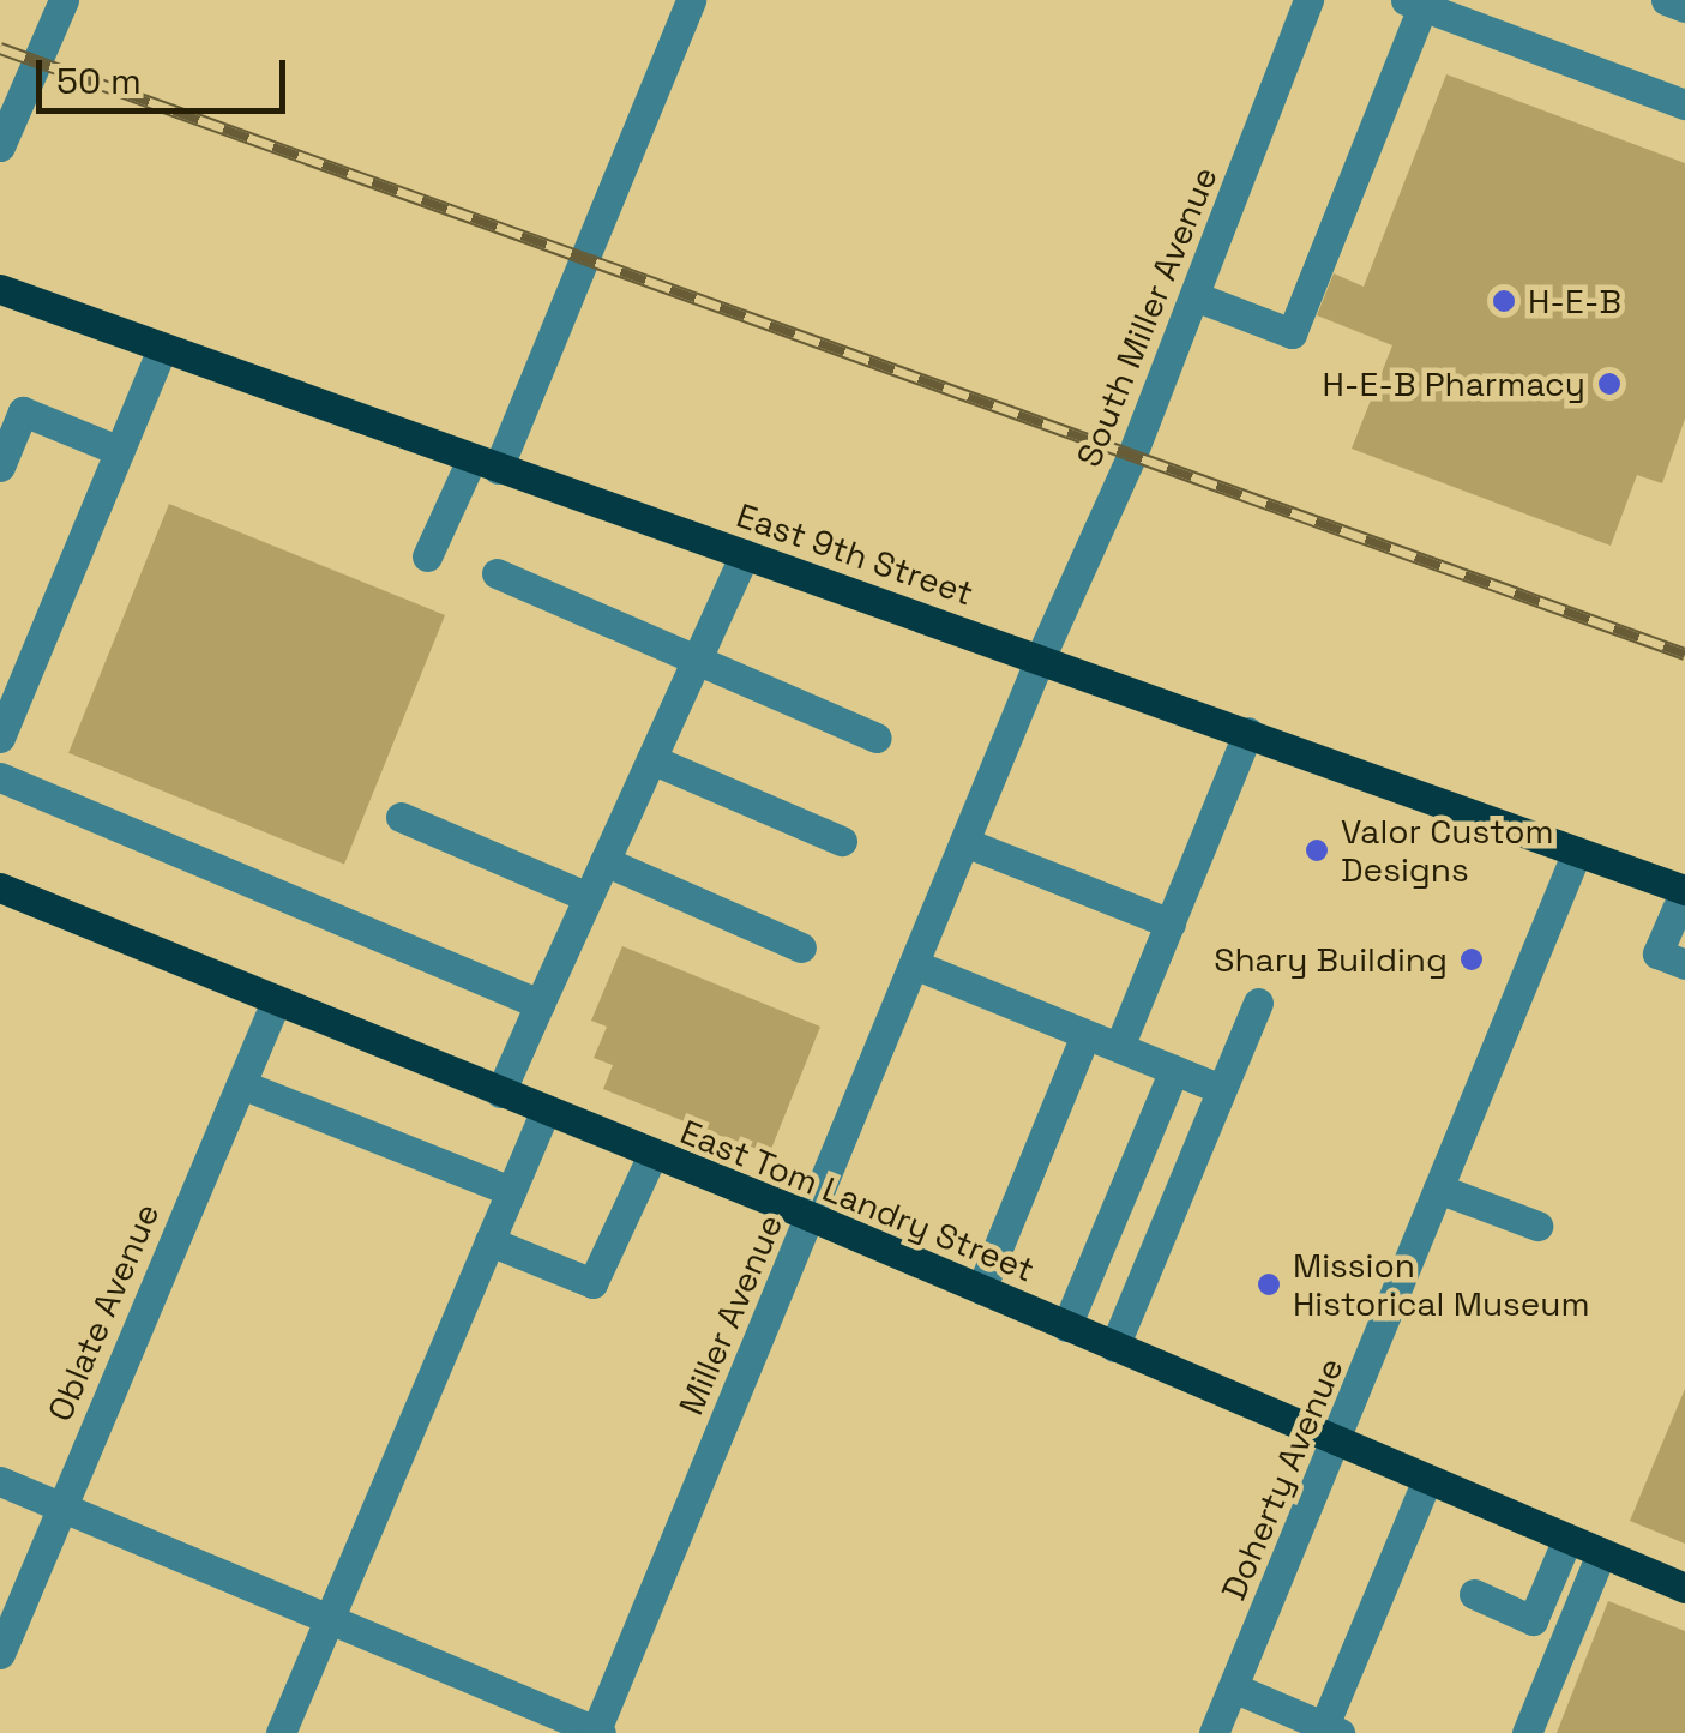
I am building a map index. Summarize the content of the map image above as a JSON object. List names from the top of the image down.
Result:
{
  "streets": {
    "main road": ["East 9th Street", "East Tom Landry Street"],
    "street": [
      "South Miller Avenue",
      "Oblate Avenue",
      "Miller Avenue",
      "Doherty Avenue"
    ]
  },
  "crossings": [
    ["South Miller Avenue", "East 9th Street"],
    ["South Miller Avenue", "Miller Avenue"],
    ["East 9th Street", "Miller Avenue"],
    ["East 9th Street", "Doherty Avenue"],
    ["East Tom Landry Street", "Oblate Avenue"],
    ["East Tom Landry Street", "Miller Avenue"],
    ["East Tom Landry Street", "Doherty Avenue"]
  ],
  "places": [
    "H-E-B",
    "H-E-B Pharmacy",
    "Valor Custom Designs",
    "Shary Building",
    "Mission Historical Museum"
  ],
  "scale_bar": "50 m"
}
